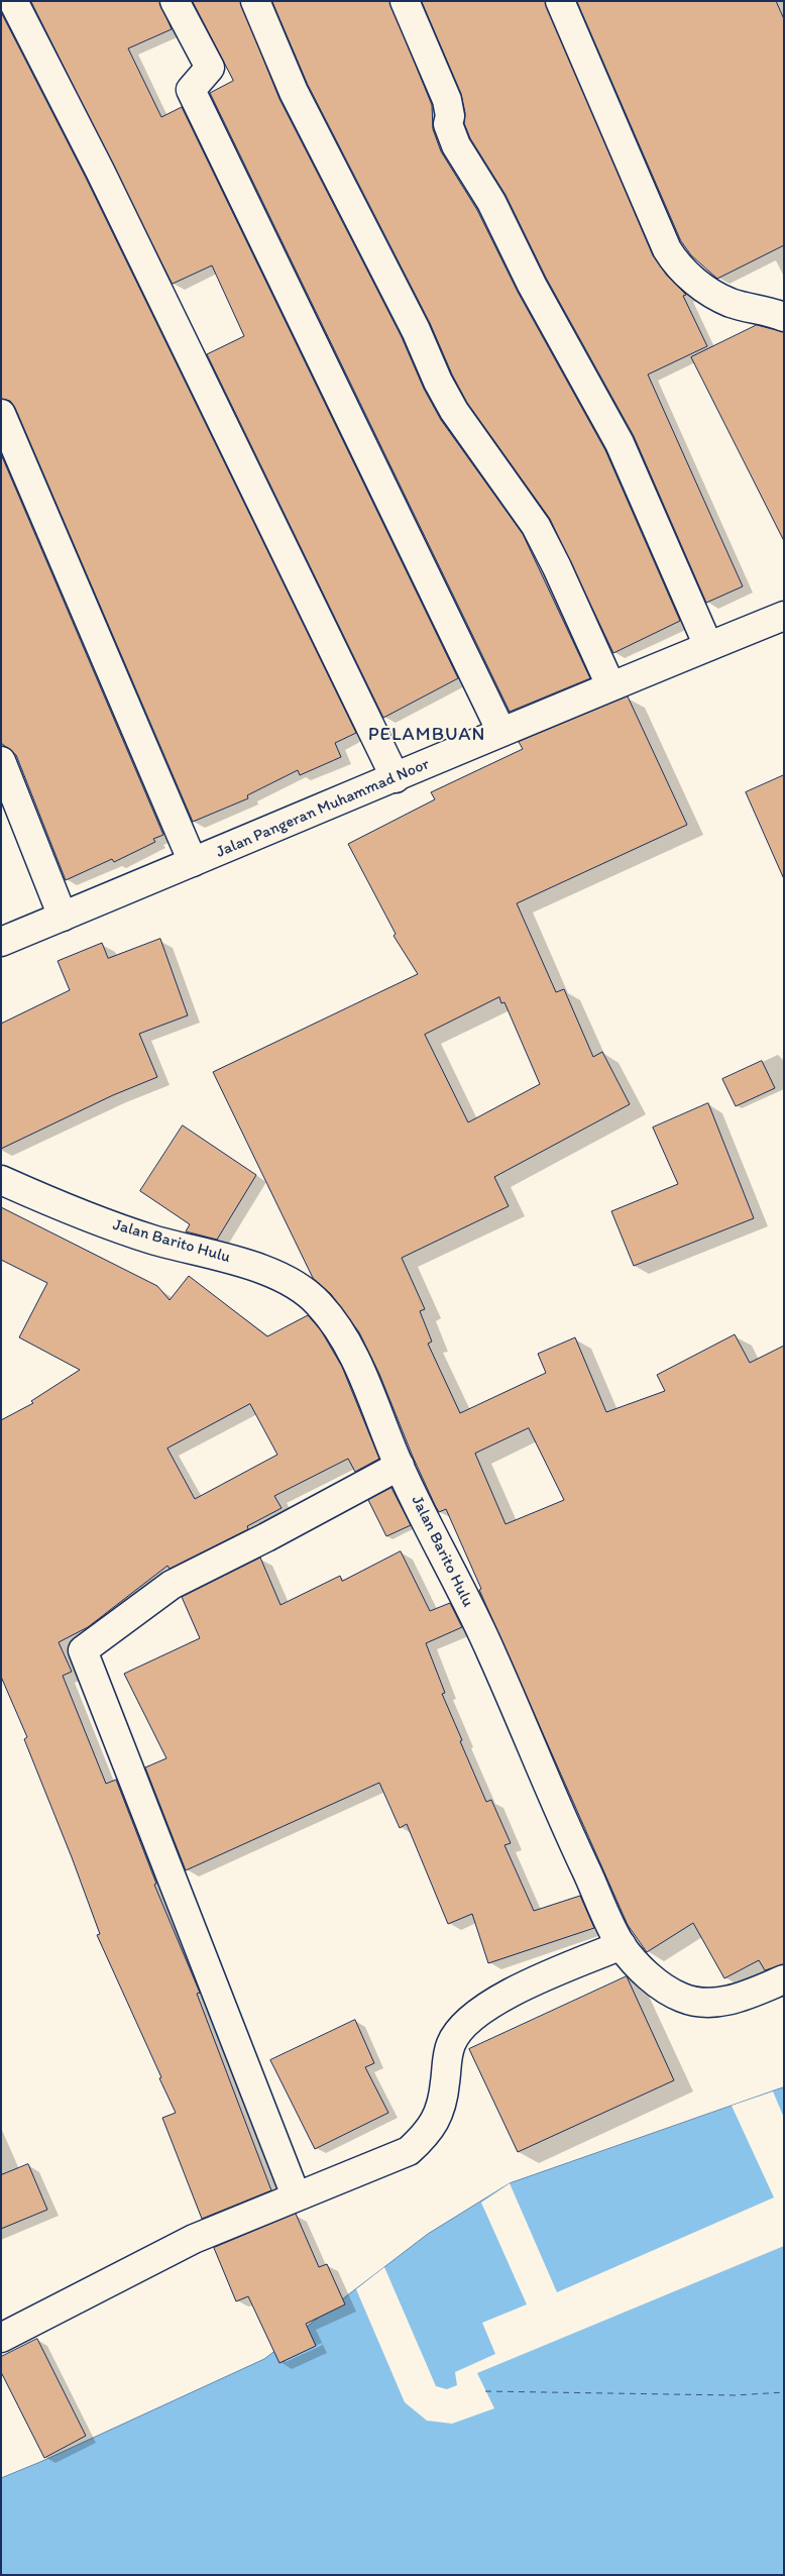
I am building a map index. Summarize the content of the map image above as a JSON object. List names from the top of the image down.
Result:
{
  "streets": {
    "street": ["Jalan Pangeran Muhammad Noor", "Jalan Barito Hulu"]
  },
  "districts": ["PELAMBUAN"]
}
